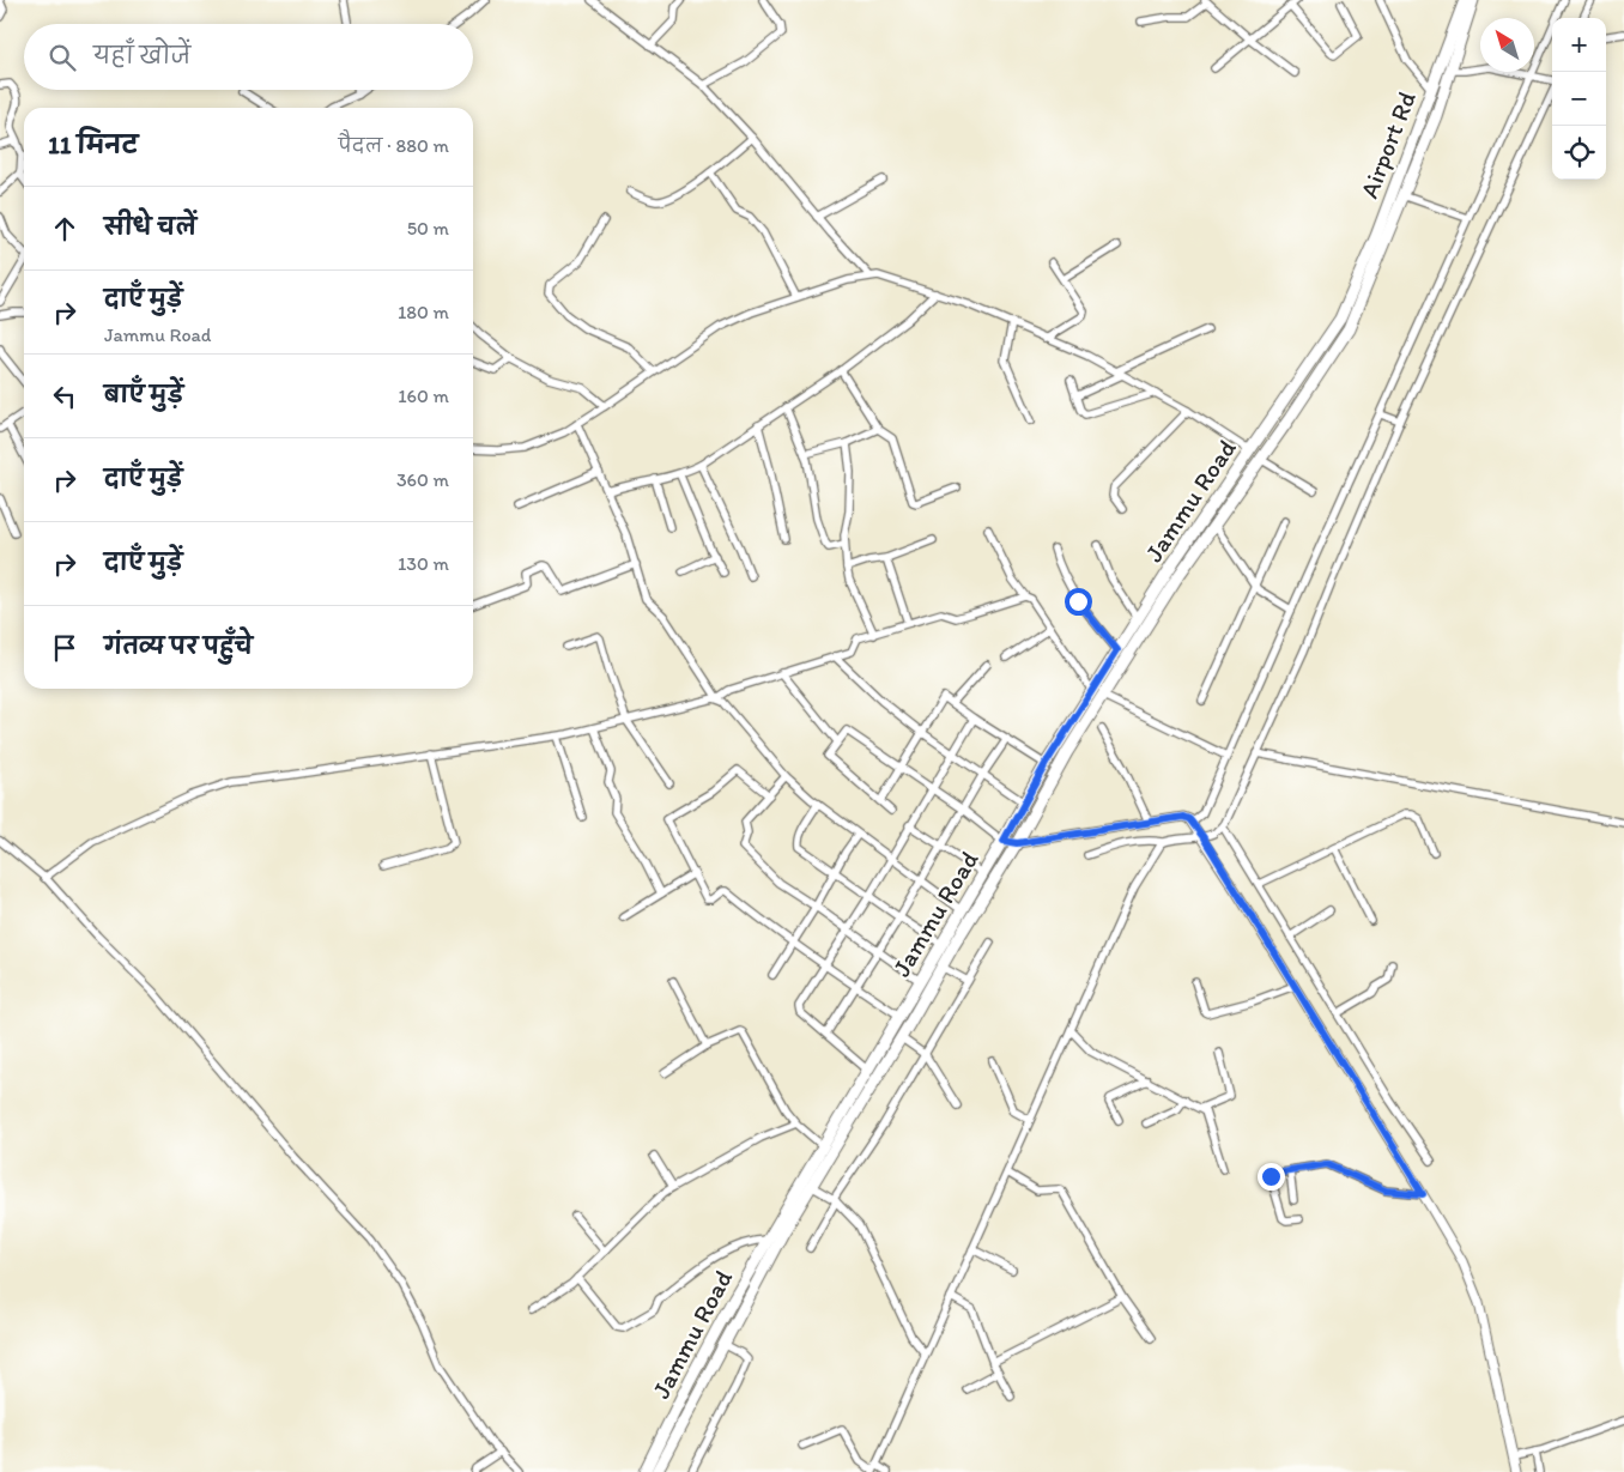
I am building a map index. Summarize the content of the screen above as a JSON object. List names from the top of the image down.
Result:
{
  "streets": {
    "main road": ["Airport Rd", "Jammu Road"]
  },
  "crossings": [
    ["Airport Rd", "Jammu Road"]
  ],
  "north": "top left",
  "page": {
    "map_buttons": ["+", "−"],
    "search": "यहाँ खोजें",
    "heading": ["11 मिनट", "पैदल · 880 m"],
    "list": [
      ["सीधे चलें", "50 m"],
      ["दाएँ मुड़ें", "Jammu Road", "180 m"],
      ["बाएँ मुड़ें", "160 m"],
      ["दाएँ मुड़ें", "360 m"],
      ["दाएँ मुड़ें", "130 m"],
      "गंतव्य पर पहुँचे"
    ]
  }
}
